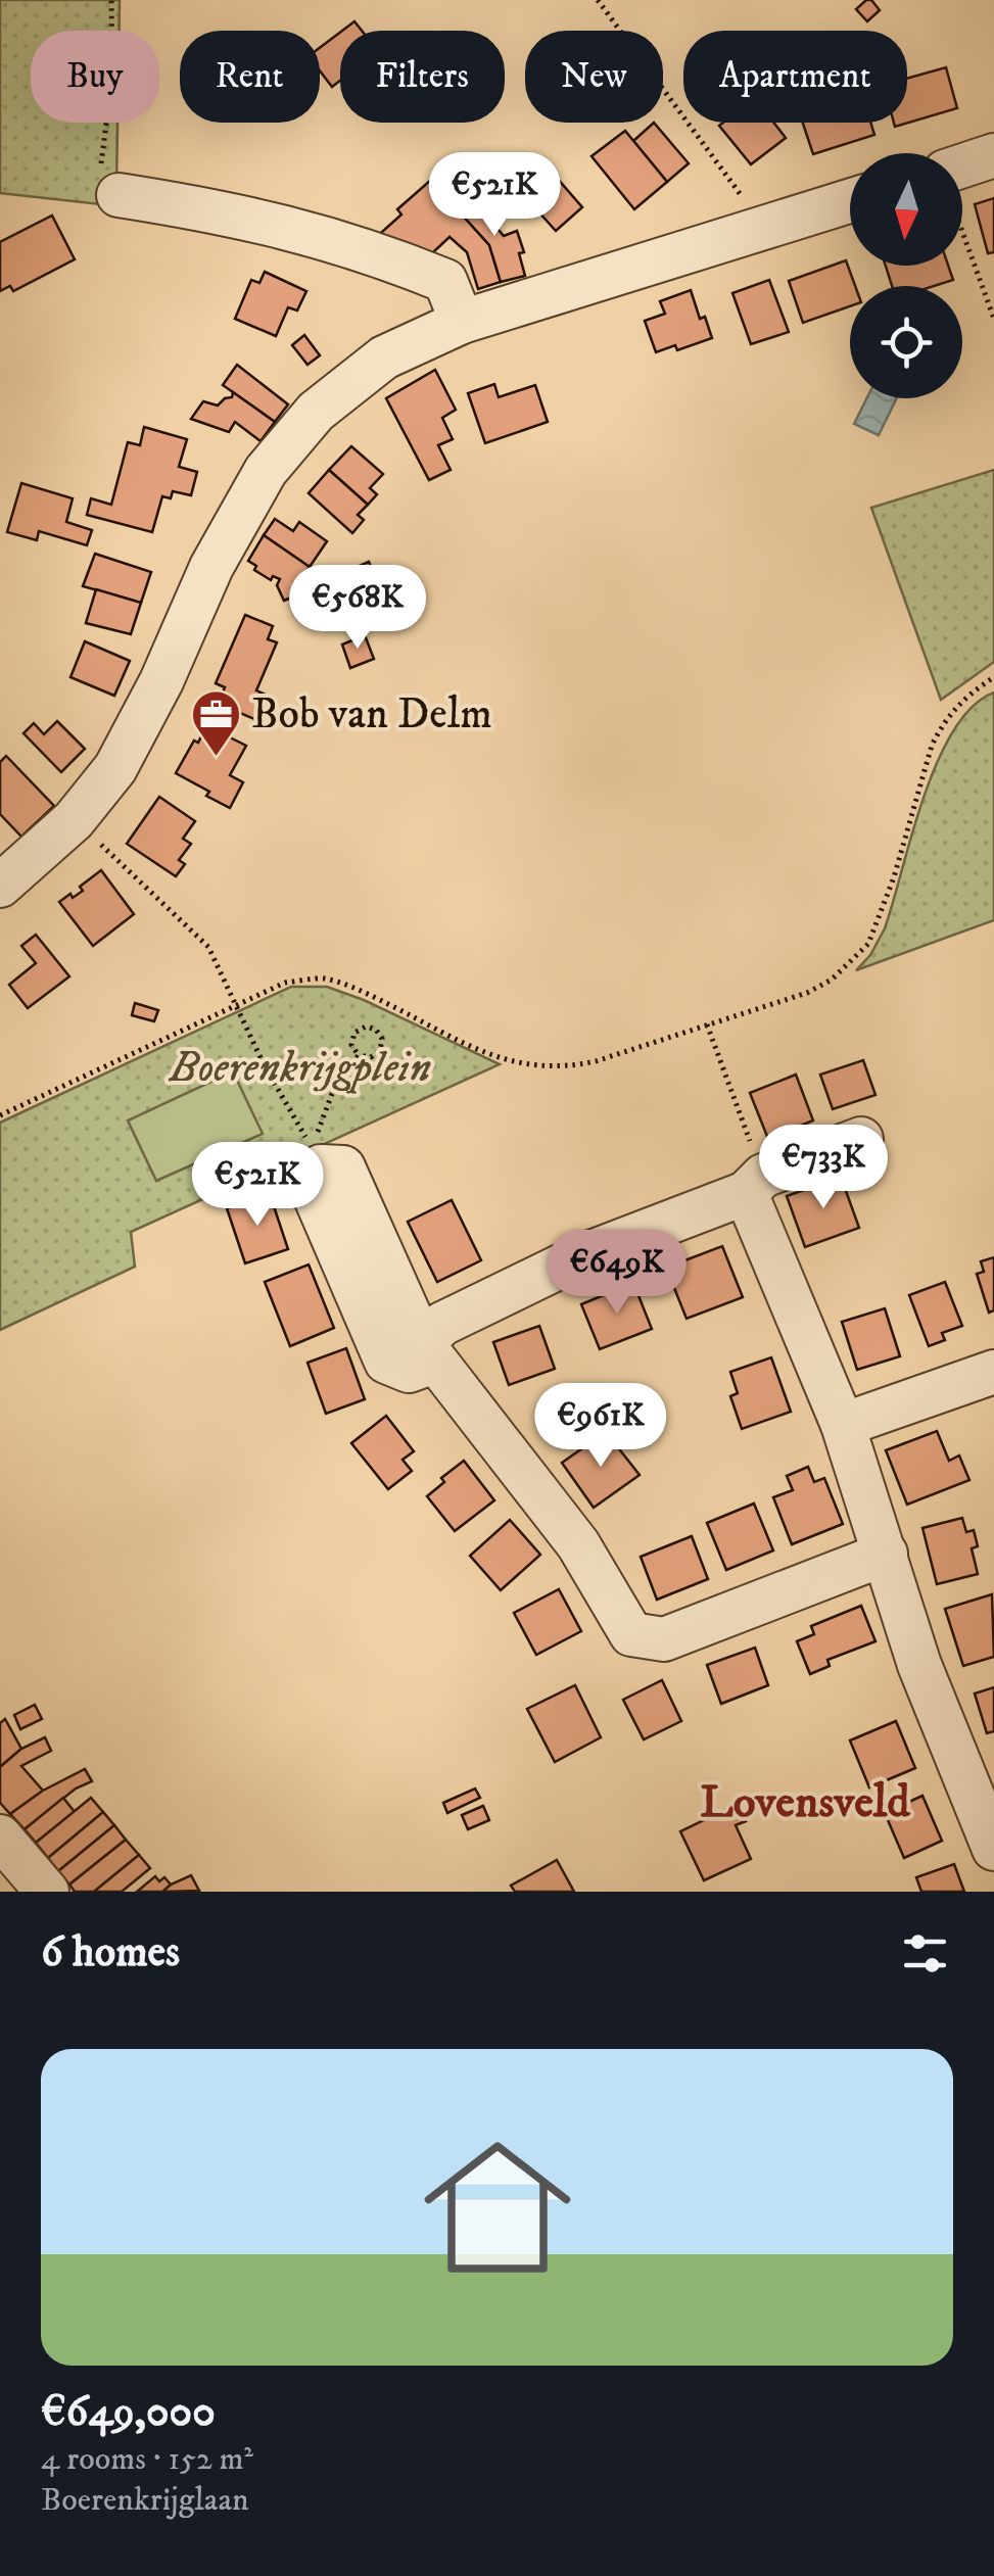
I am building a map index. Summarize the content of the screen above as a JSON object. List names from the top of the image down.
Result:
{
  "districts": ["Lovensveld"],
  "parks": ["Boerenkrijgplein"],
  "places": {
    "office": ["Bob van Delm"]
  },
  "north": "bottom",
  "page": {
    "chip": [
      "Buy",
      "Rent",
      "Filters",
      "New",
      "Apartment"
    ],
    "price": [
      "€521K",
      "€568K",
      "€733K",
      "€521K",
      "€649K",
      "€961K"
    ],
    "heading": "6 homes",
    "list": [
      {
        "name": "€649,000",
        "note": "4 rooms · 152 m² · Boerenkrijglaan"
      }
    ]
  }
}
